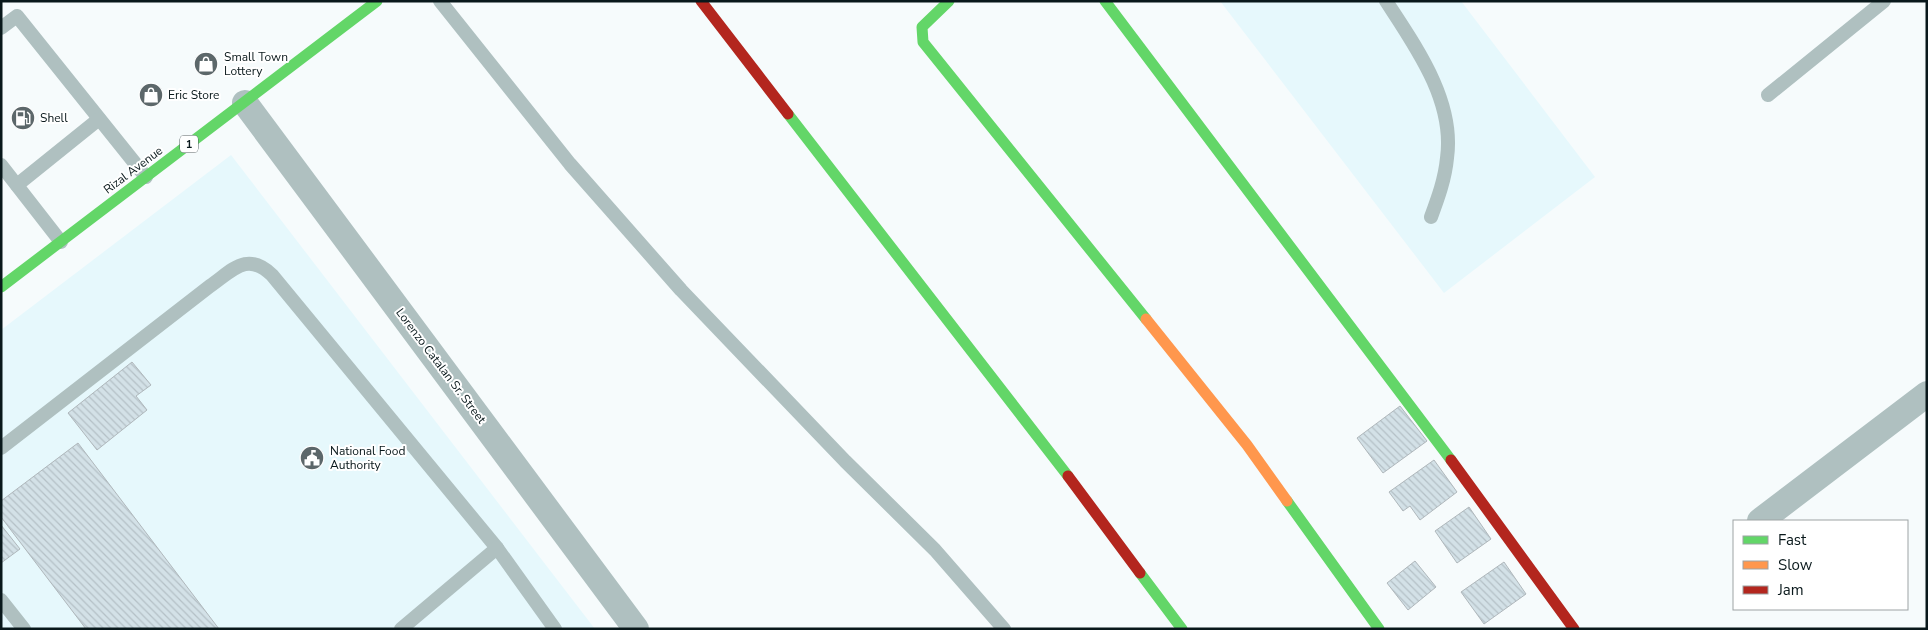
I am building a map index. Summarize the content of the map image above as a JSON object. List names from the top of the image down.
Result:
{
  "streets": {
    "street": ["1", "Rizal Avenue", "Lorenzo Catalan Sr. Street"]
  },
  "crossings": [
    ["Rizal Avenue", "Lorenzo Catalan Sr. Street"]
  ],
  "places": {
    "shop": ["Small Town Lottery", "Eric Store"],
    "fuel station": ["Shell"],
    "public building": ["National Food Authority"]
  },
  "legend": ["Fast", "Slow", "Jam"]
}
